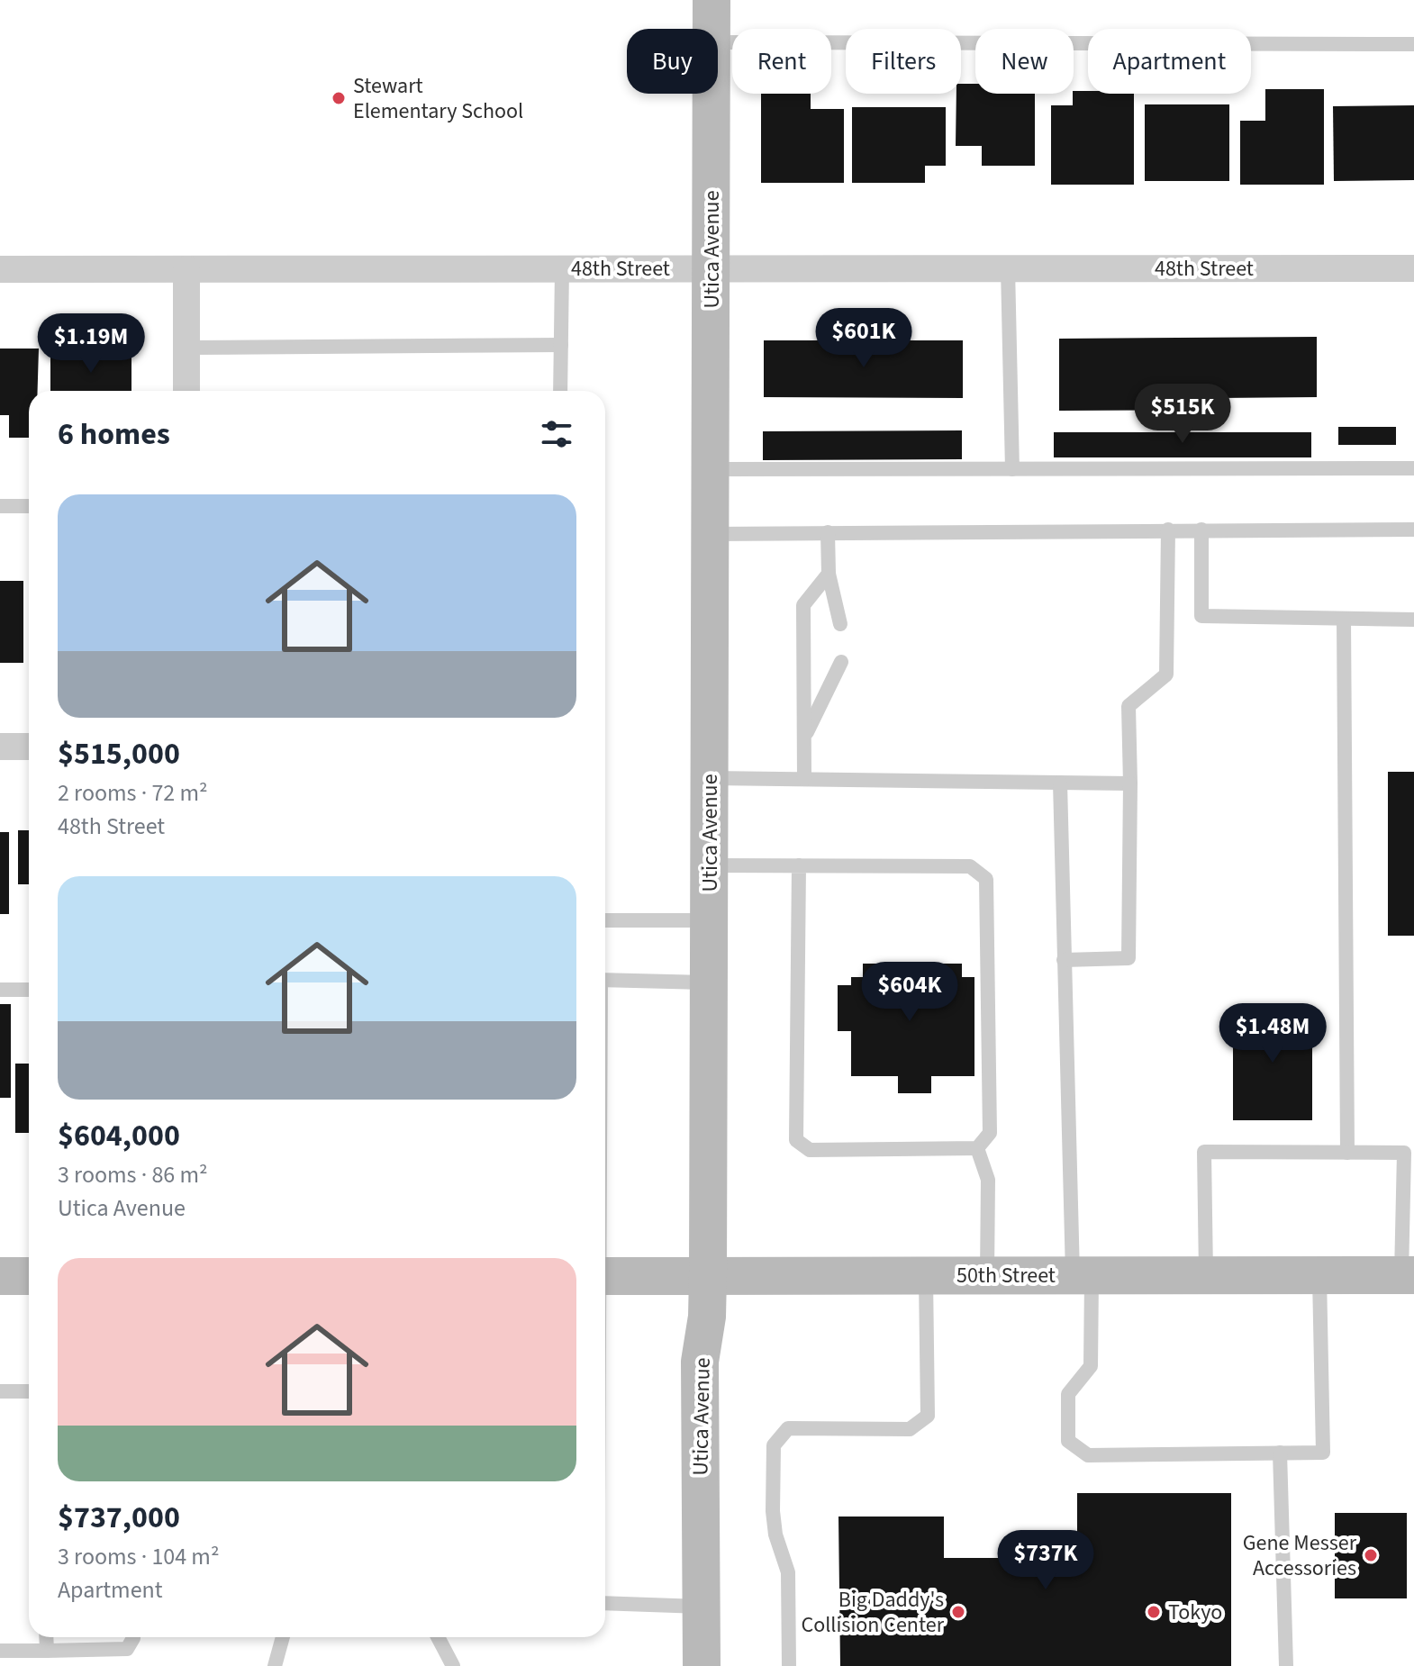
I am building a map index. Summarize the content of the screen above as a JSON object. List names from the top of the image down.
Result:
{
  "streets": {
    "street": ["Utica Avenue", "48th Street", "50th Street"]
  },
  "crossings": [
    ["Utica Avenue", "48th Street"],
    ["Utica Avenue", "50th Street"]
  ],
  "places": [
    "Stewart Elementary School",
    "Gene Messer Accessories",
    "Big Daddy's Collision Center",
    "Tokyo"
  ],
  "page": {
    "chip": [
      "Buy",
      "Rent",
      "Filters",
      "New",
      "Apartment"
    ],
    "price": [
      "$601K",
      "$1.19M",
      "$515K",
      "$604K",
      "$1.48M",
      "$737K"
    ],
    "heading": "6 homes",
    "list": [
      {
        "name": "$515,000",
        "note": "2 rooms · 72 m² · 48th Street"
      },
      {
        "name": "$604,000",
        "note": "3 rooms · 86 m² · Utica Avenue"
      },
      {
        "name": "$737,000",
        "note": "3 rooms · 104 m² · Apartment"
      }
    ]
  }
}
